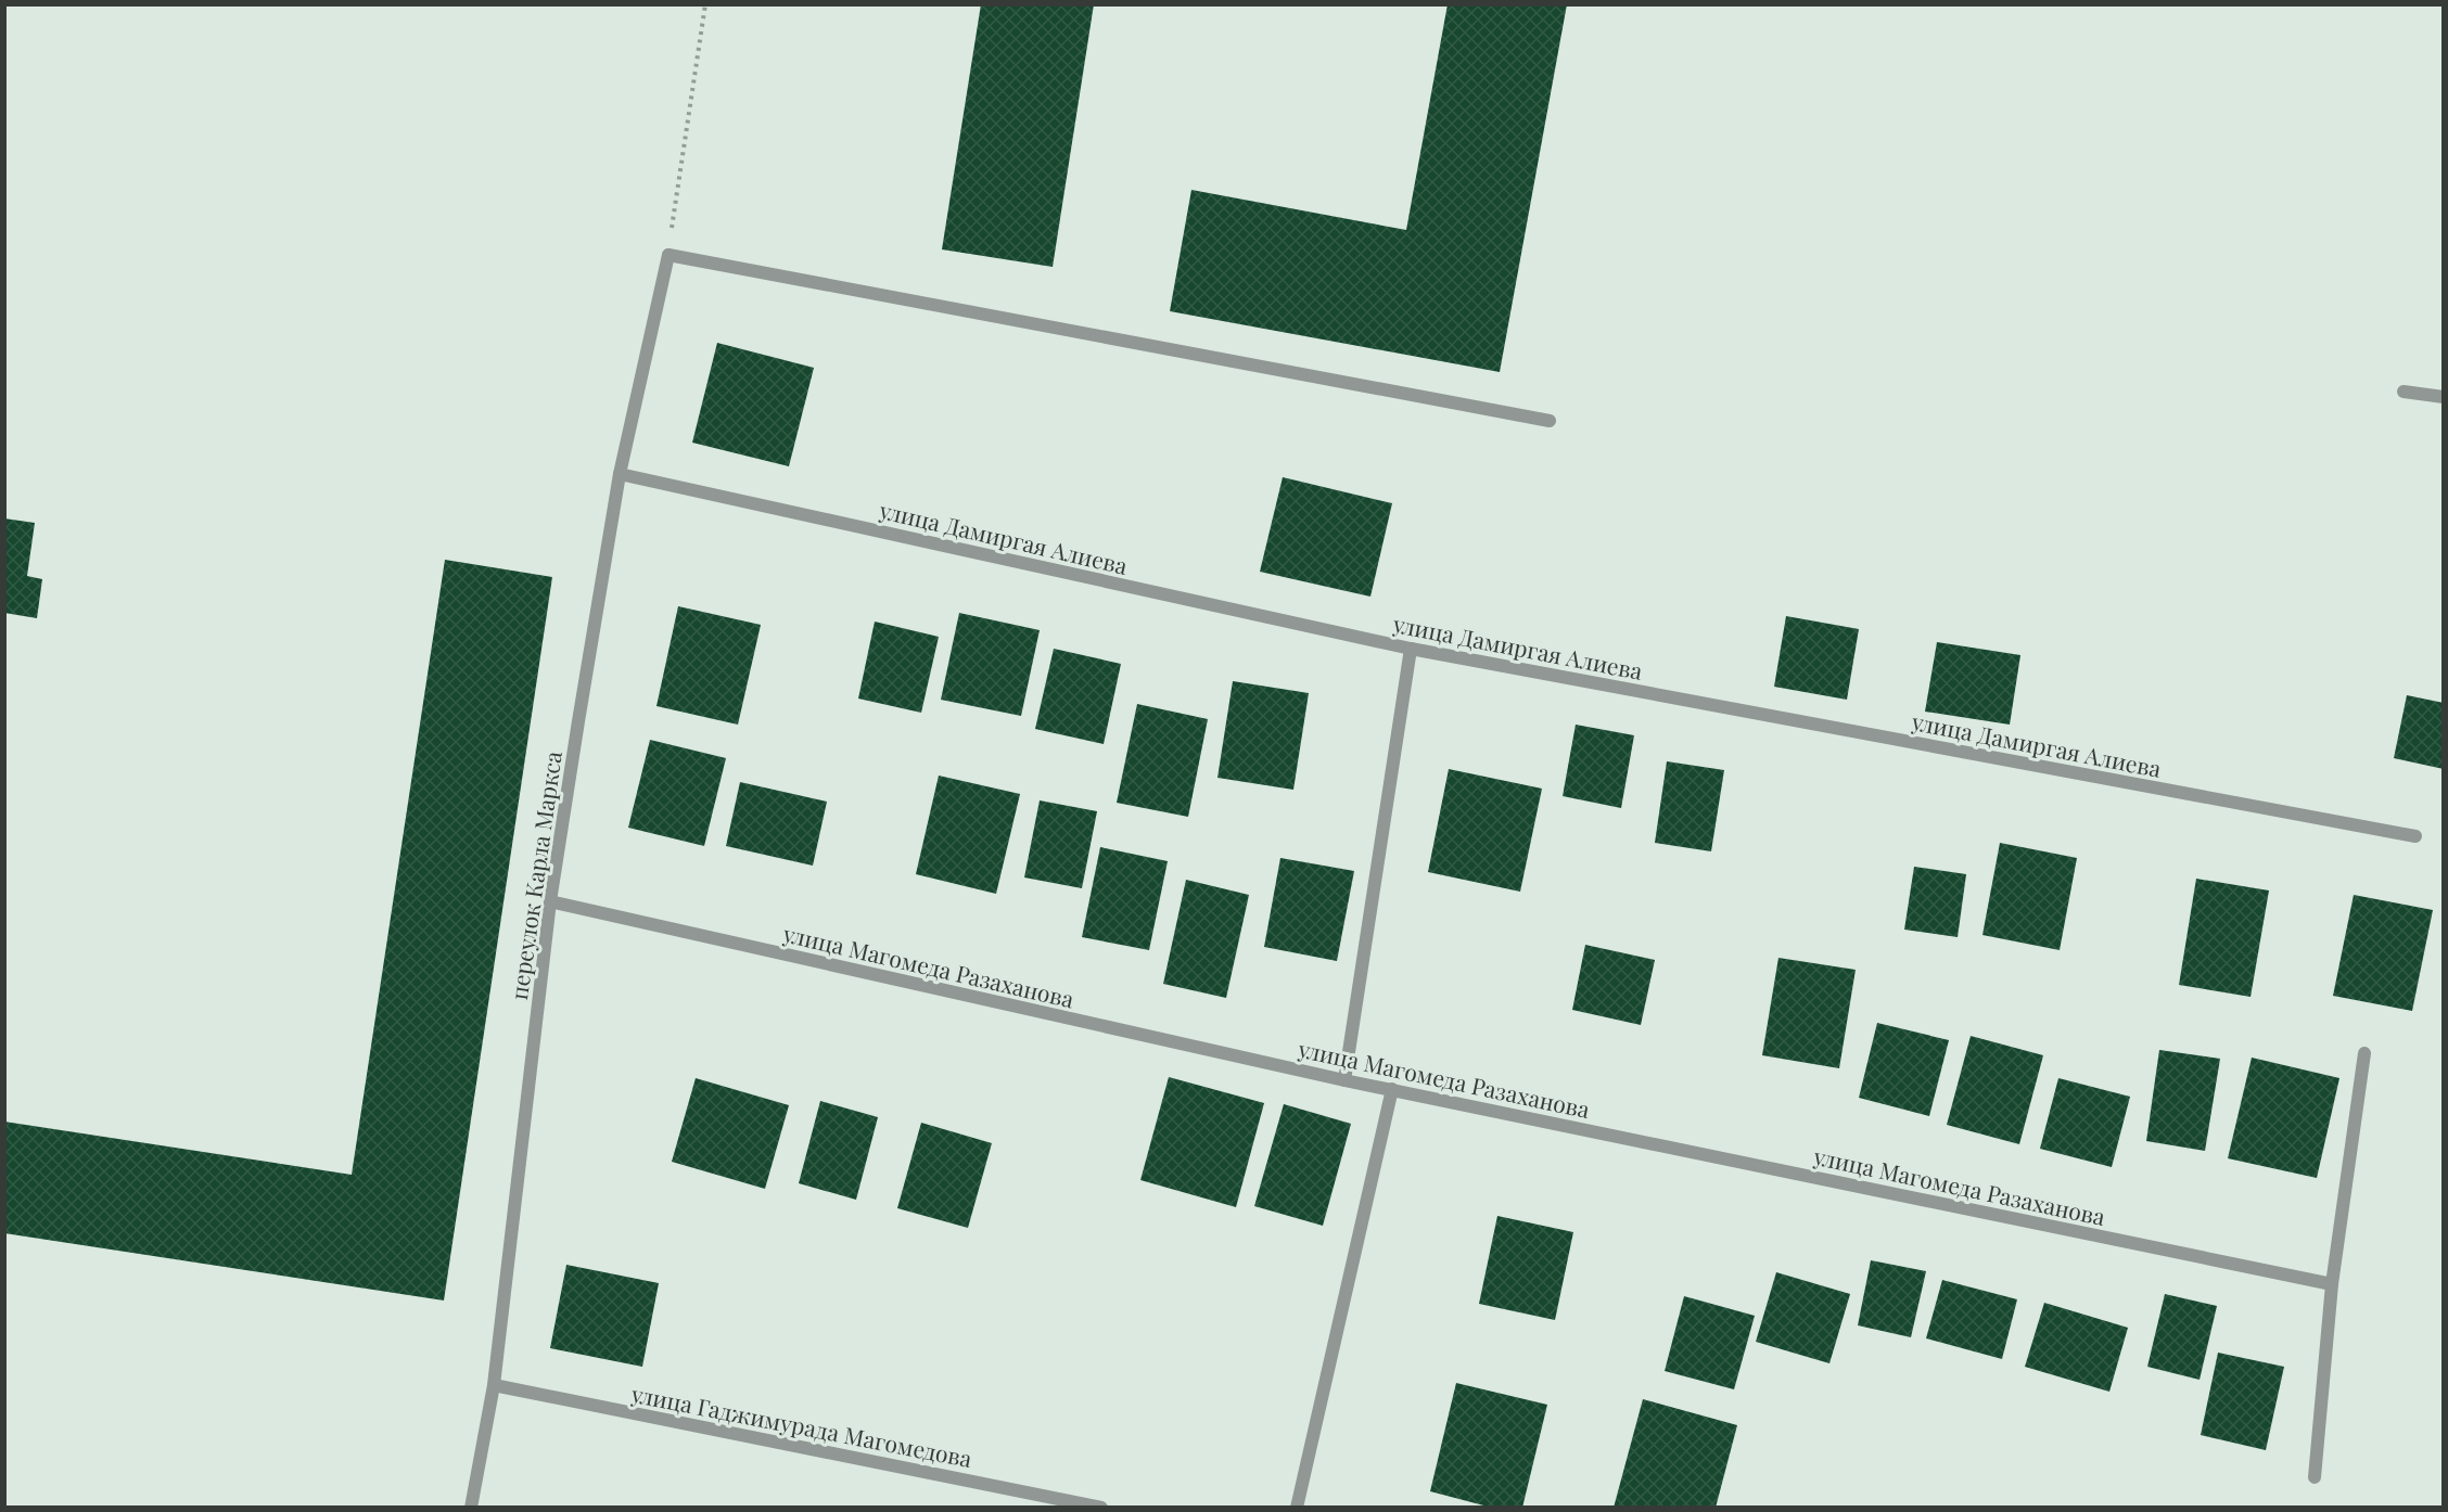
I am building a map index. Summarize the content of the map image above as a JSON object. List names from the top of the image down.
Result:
{
  "streets": {
    "street": [
      "улица Дамиргая Алиева",
      "переулок Карла Маркса",
      "улица Магомеда Разаханова",
      "улица Гаджимурада Магомедова"
    ]
  },
  "crossings": [
    ["улица Дамиргая Алиева", "переулок Карла Маркса"],
    ["переулок Карла Маркса", "улица Магомеда Разаханова"],
    ["переулок Карла Маркса", "улица Гаджимурада Магомедова"]
  ]
}
